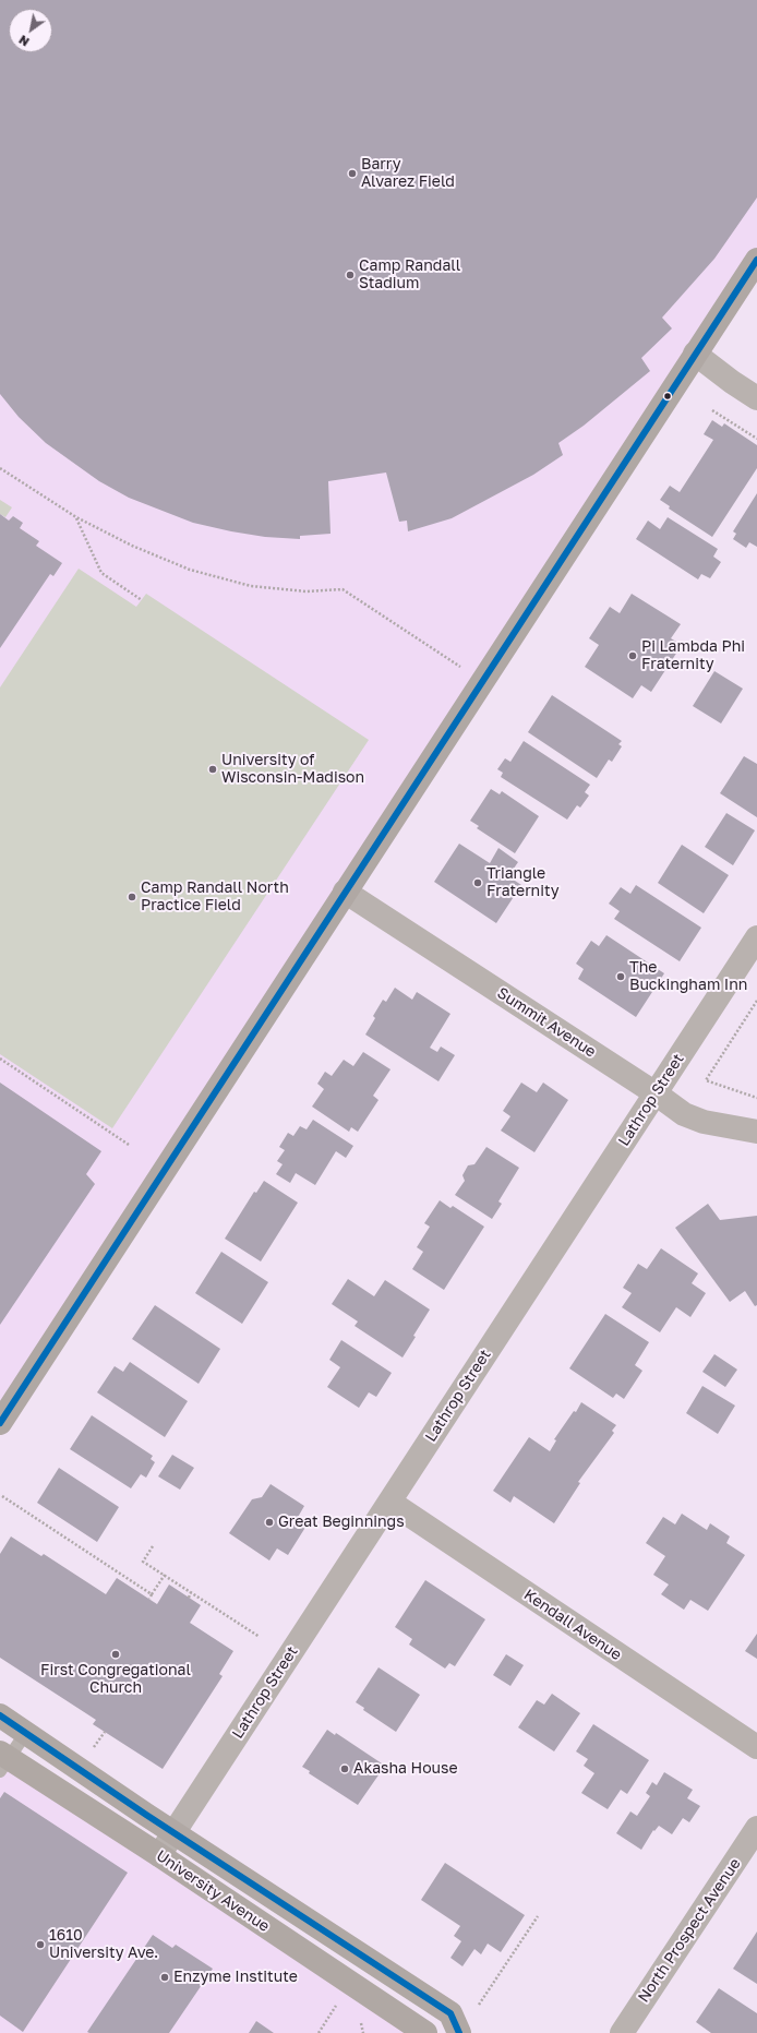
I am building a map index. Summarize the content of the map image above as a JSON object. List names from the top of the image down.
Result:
{
  "streets": {
    "street": [
      "Summit Avenue",
      "Lathrop Street",
      "Kendall Avenue",
      "University Avenue",
      "North Prospect Avenue"
    ]
  },
  "crossings": [
    ["Summit Avenue", "Lathrop Street"],
    ["Lathrop Street", "Kendall Avenue"],
    ["Lathrop Street", "University Avenue"]
  ],
  "places": [
    "Barry Alvarez Field",
    "Camp Randall Stadium",
    "Pi Lambda Phi Fraternity",
    "University of Wisconsin-Madison",
    "Triangle Fraternity",
    "Camp Randall North Practice Field",
    "The Buckingham Inn",
    "Great Beginnings",
    "First Congregational Church",
    "Akasha House",
    "1610 University Ave.",
    "Enzyme Institute"
  ],
  "north": "bottom left"
}
